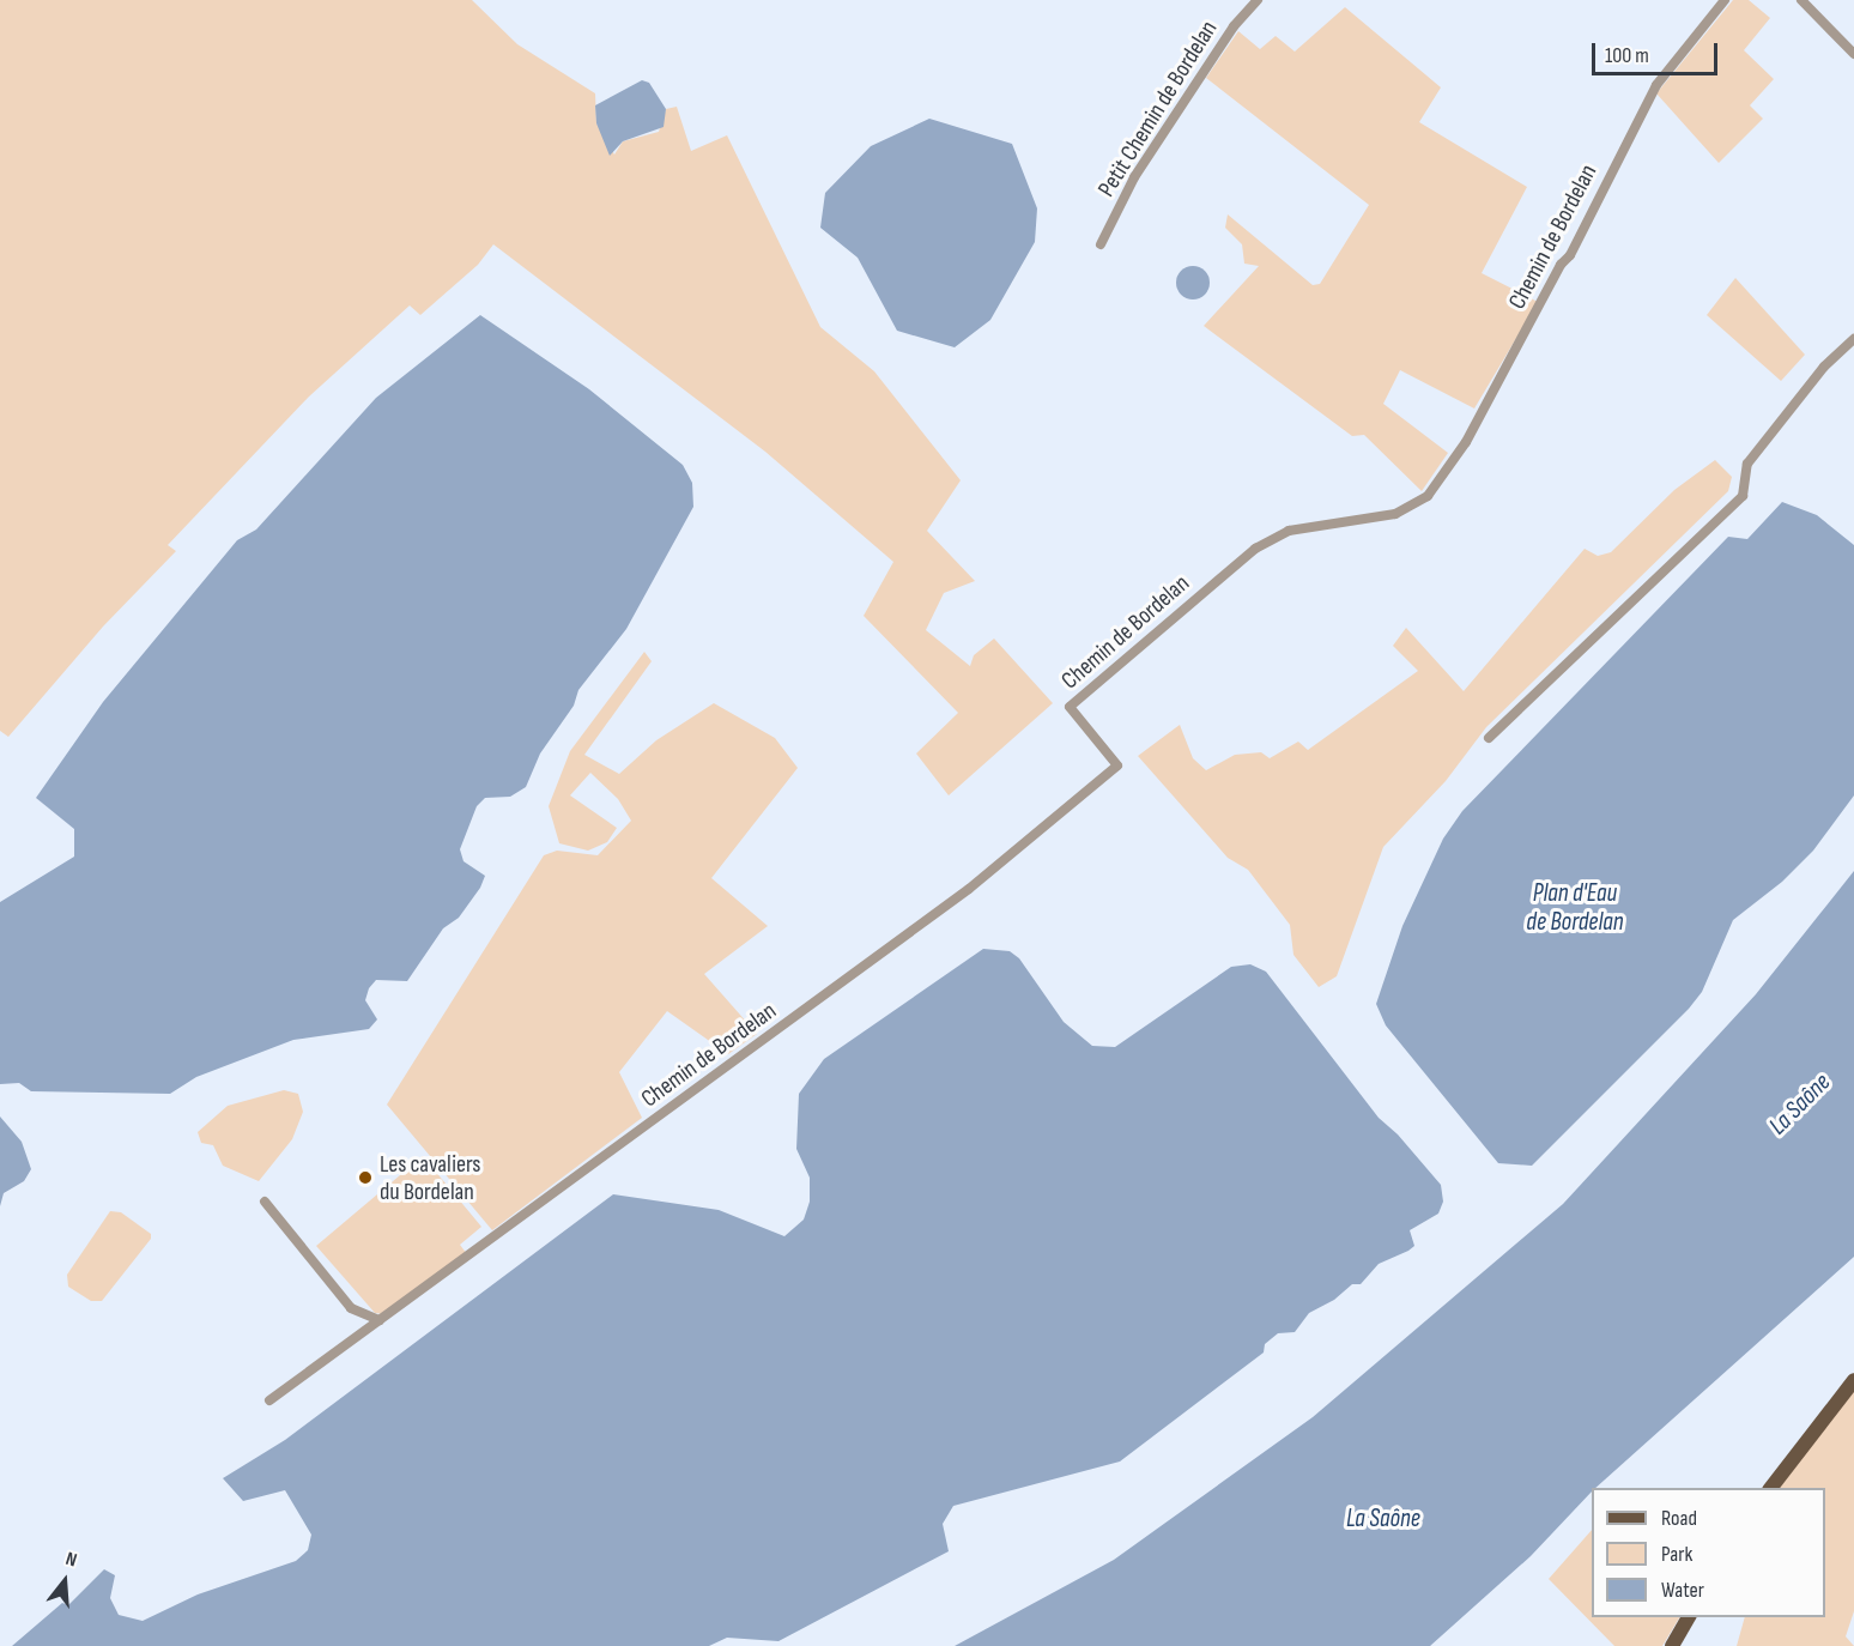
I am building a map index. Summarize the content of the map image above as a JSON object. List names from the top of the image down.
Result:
{
  "streets": {
    "street": ["Petit Chemin de Bordelan", "Chemin de Bordelan"]
  },
  "water": ["Plan d'Eau de Bordelan", "La Saône"],
  "places": ["Les cavaliers du Bordelan"],
  "legend": ["Road", "Park", "Water"],
  "scale_bar": "100 m",
  "north": "top"
}
